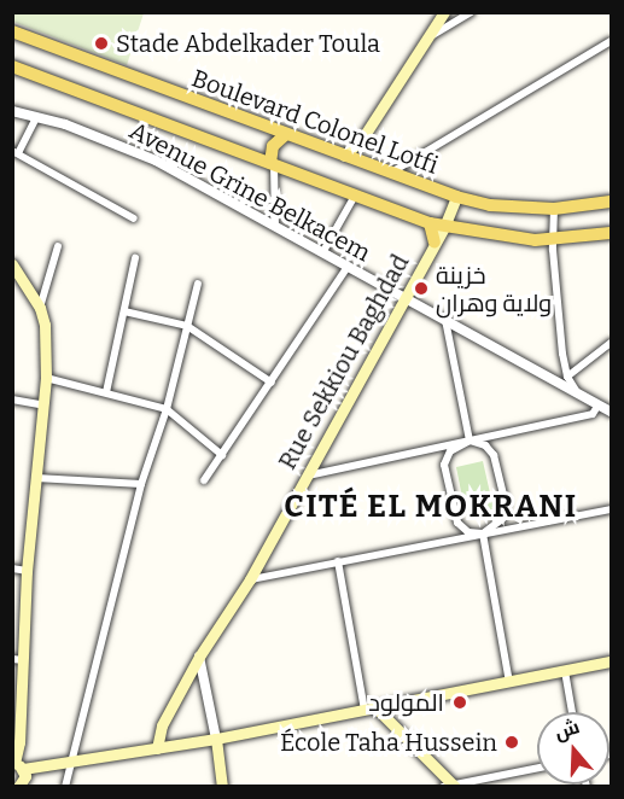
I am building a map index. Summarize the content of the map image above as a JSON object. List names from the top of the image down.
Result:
{
  "streets": {
    "main road": ["Boulevard Colonel Lotfi", "Rue Sekkiou Baghdad"],
    "street": ["Avenue Grine Belkacem"]
  },
  "crossings": [
    ["Boulevard Colonel Lotfi", "Rue Sekkiou Baghdad"],
    ["Avenue Grine Belkacem", "Rue Sekkiou Baghdad"]
  ],
  "districts": ["CITÉ EL MOKRANI"],
  "places": [
    "Stade Abdelkader Toula",
    "خزينة ولاية وهران",
    "المولود",
    "École Taha Hussein"
  ],
  "north": "top"
}
